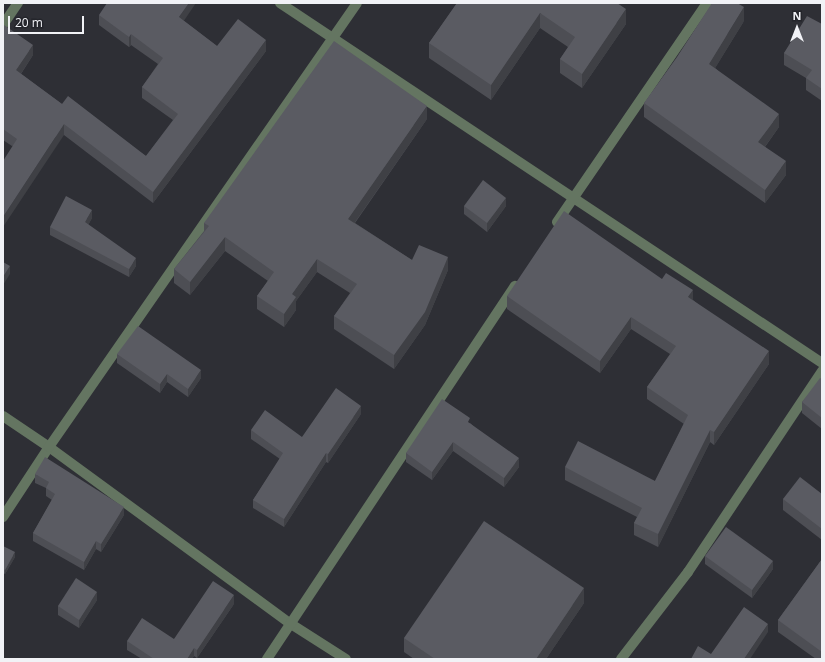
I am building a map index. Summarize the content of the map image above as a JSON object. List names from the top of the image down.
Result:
{
  "scale_bar": "20 m",
  "north": "top"
}
